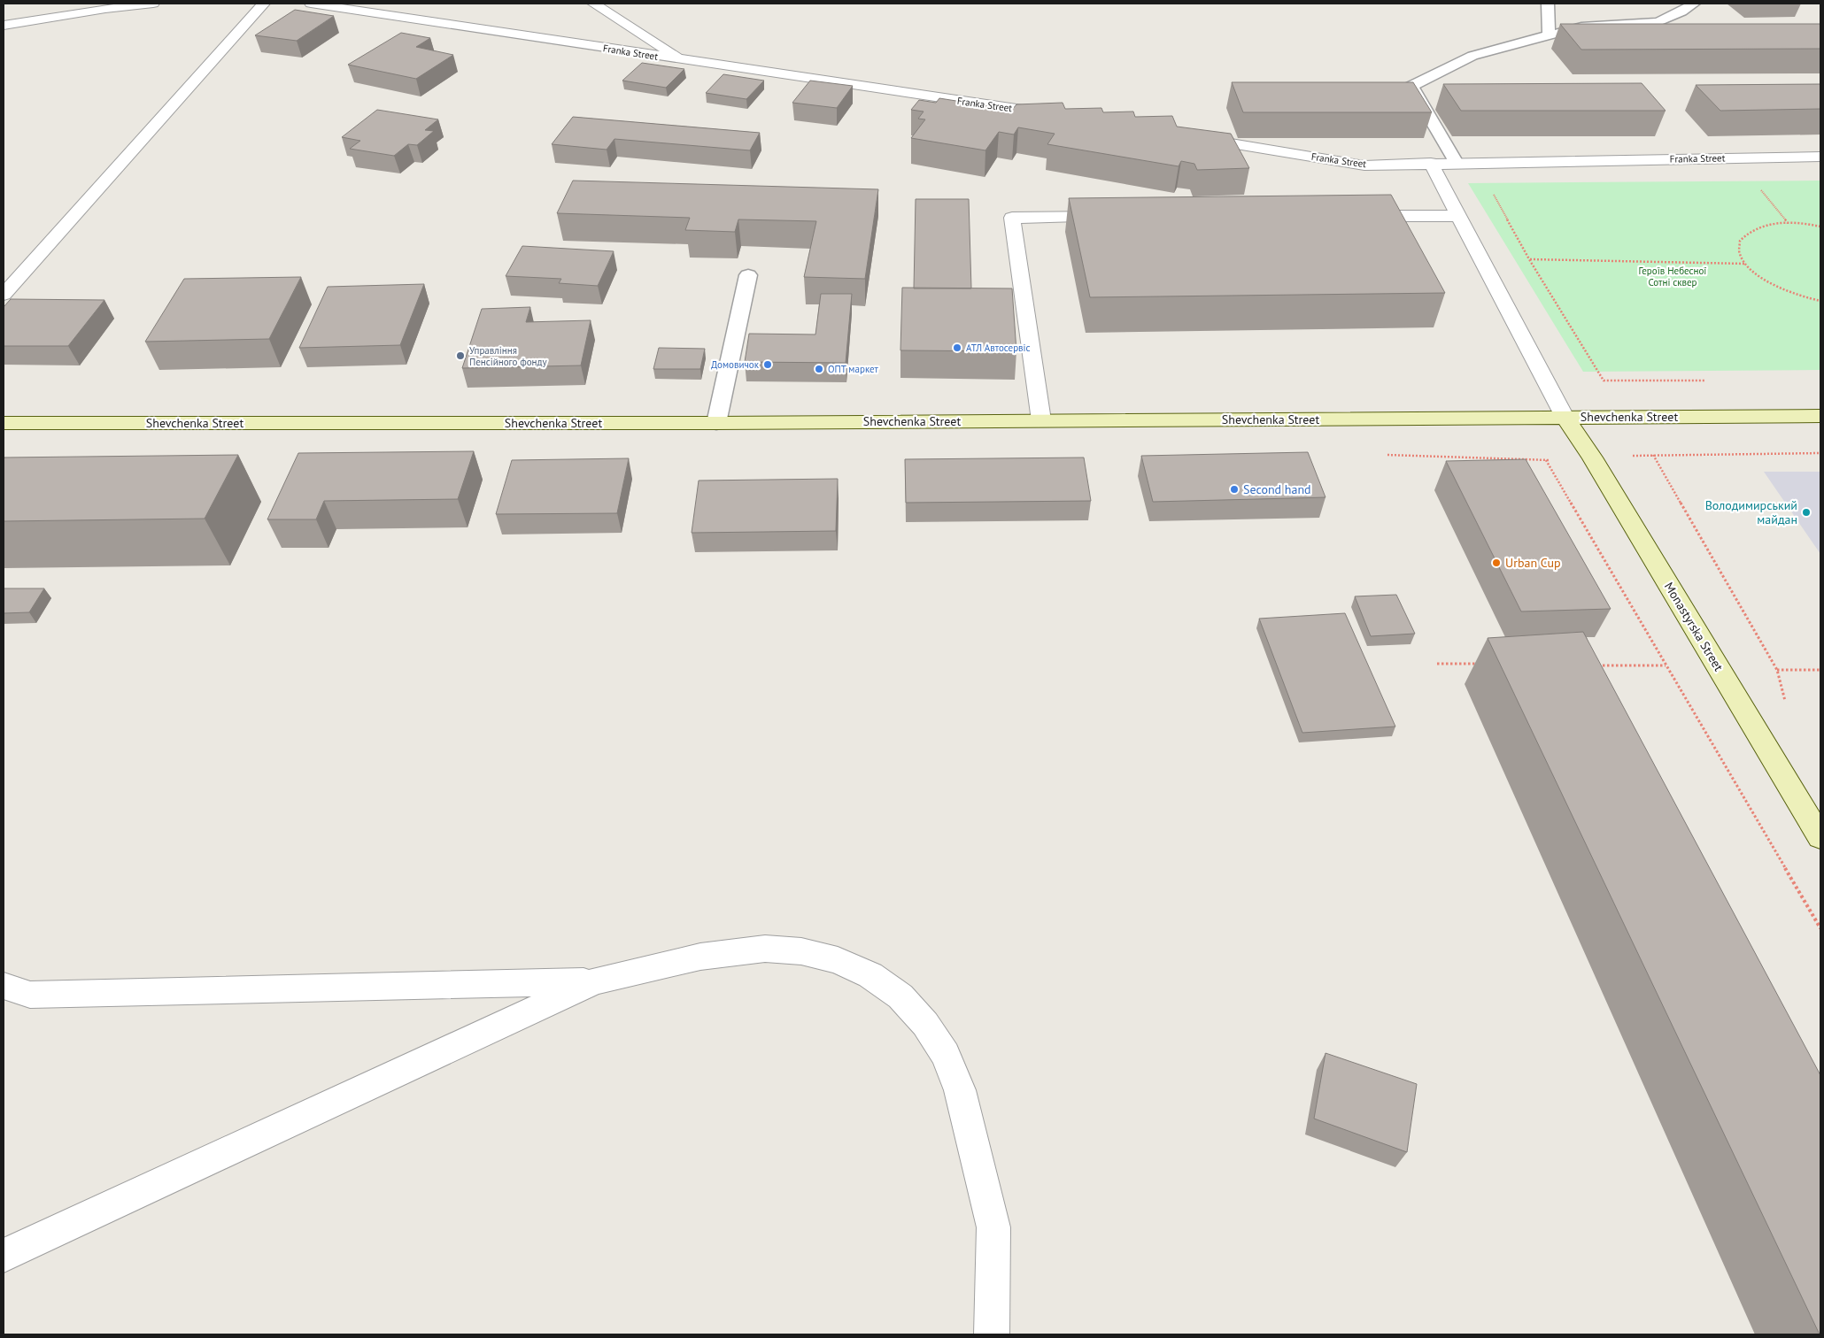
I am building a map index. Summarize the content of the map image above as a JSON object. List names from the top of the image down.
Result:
{
  "streets": {
    "main road": ["Shevchenka Street", "Monastyrska Street"],
    "street": ["Franka Street"]
  },
  "crossings": [
    ["Shevchenka Street", "Monastyrska Street"]
  ],
  "parks": ["Героїв Небесної Сотні сквер"],
  "places": [
    "АТЛ Автосервіс",
    "Управління Пенсійного фонду",
    "Домовичок",
    "ОПТ маркет",
    "Second hand",
    "Володимирський майдан",
    "Urban Cup"
  ]
}
